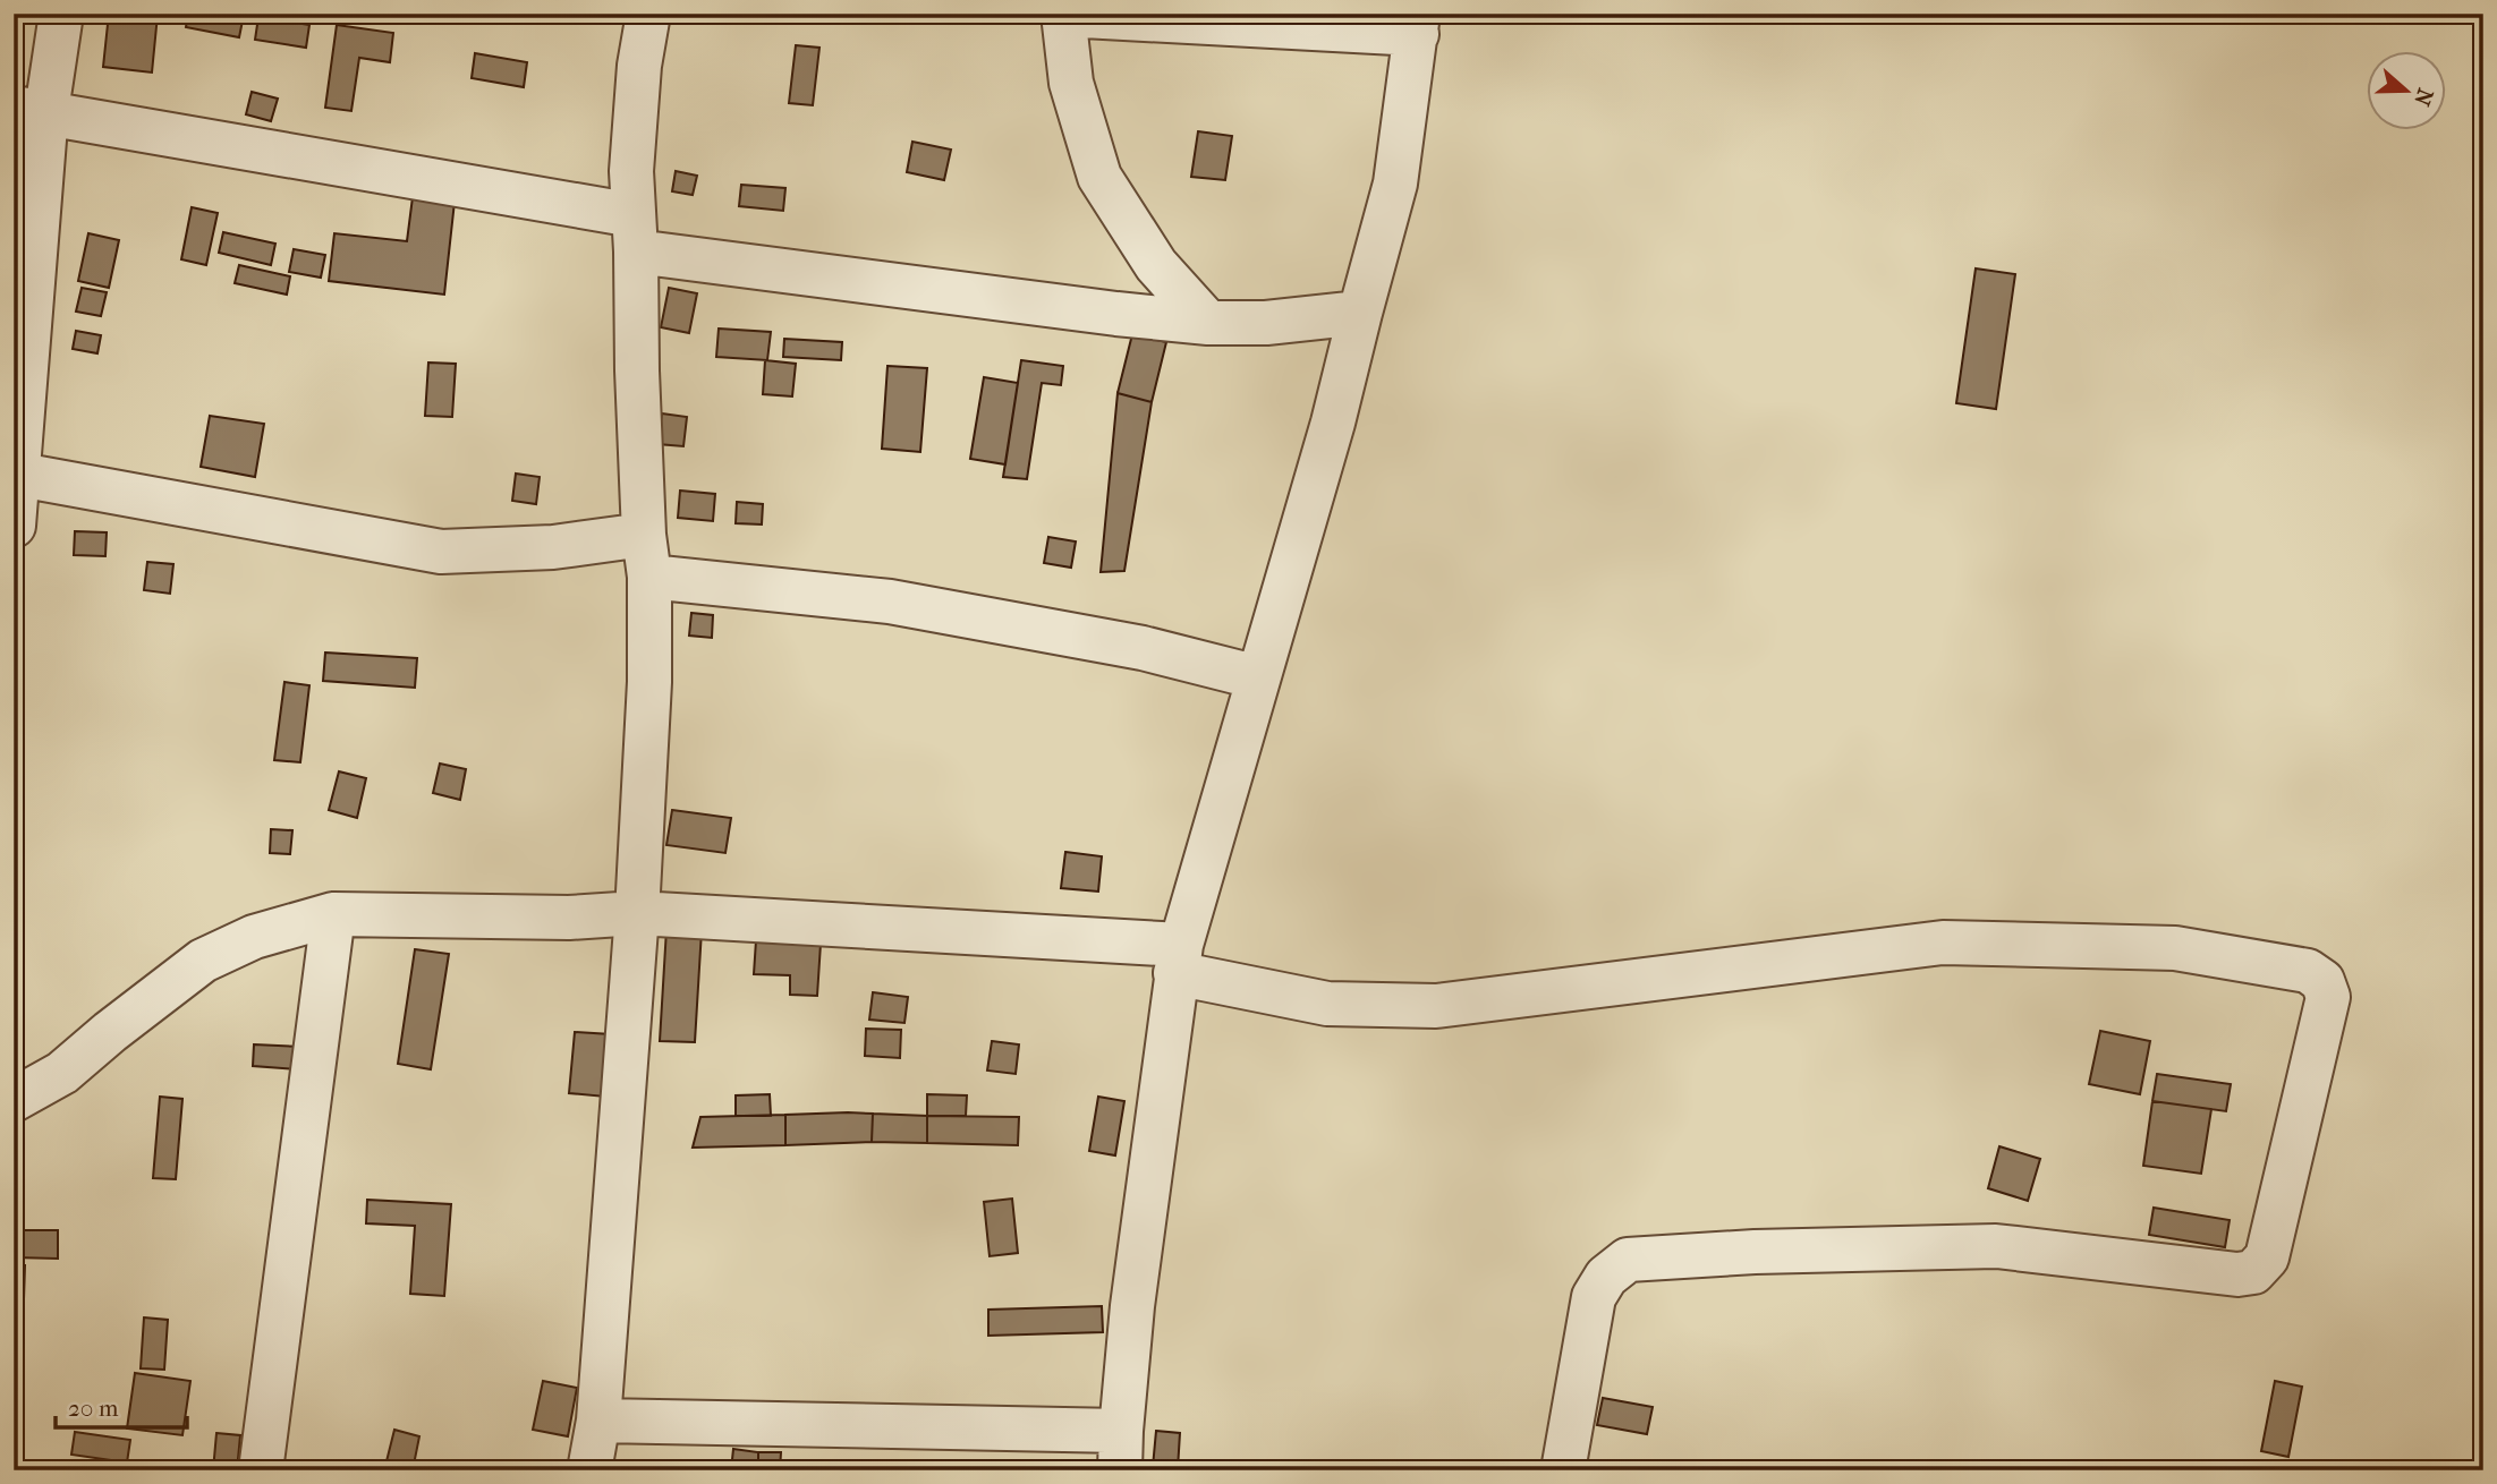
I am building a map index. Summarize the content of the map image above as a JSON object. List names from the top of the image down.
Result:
{
  "scale_bar": "20 m",
  "north": "right"
}
